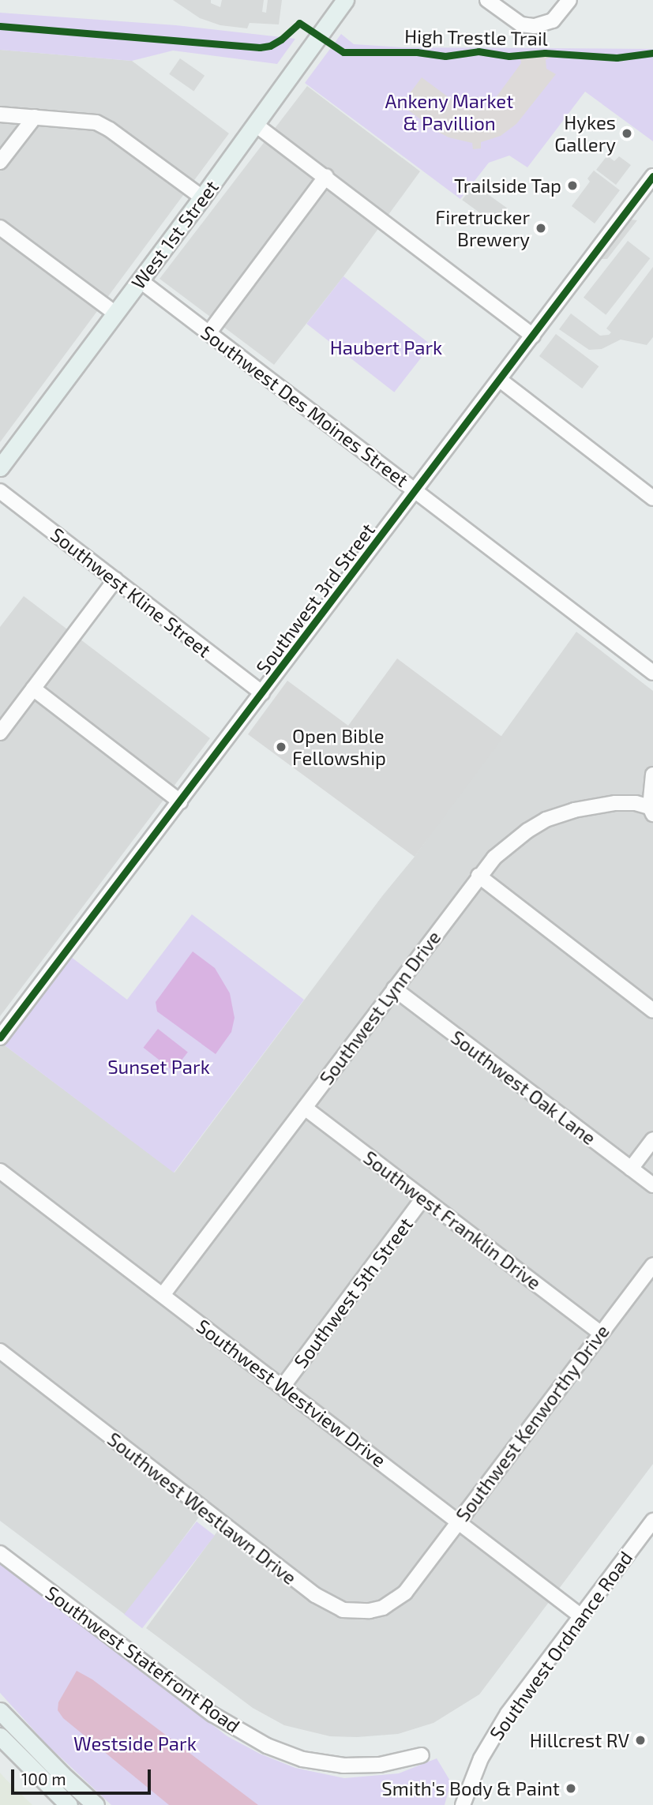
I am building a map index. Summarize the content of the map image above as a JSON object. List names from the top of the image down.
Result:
{
  "streets": {
    "main road": ["West 1st Street"],
    "street": [
      "Southwest Des Moines Street",
      "Southwest Kline Street",
      "Southwest 3rd Street",
      "Southwest Lynn Drive",
      "Southwest Oak Lane",
      "Southwest Franklin Drive",
      "Southwest 5th Street",
      "Southwest Westview Drive",
      "Southwest Kenworthy Drive",
      "Southwest Westlawn Drive",
      "Southwest Ordnance Road",
      "Southwest Statefront Road"
    ],
    "cycle path": ["High Trestle Trail"]
  },
  "crossings": [
    ["West 1st Street", "Southwest Des Moines Street"],
    ["Southwest Des Moines Street", "Southwest 3rd Street"],
    ["Southwest Kline Street", "Southwest 3rd Street"],
    ["Southwest Lynn Drive", "Southwest Oak Lane"],
    ["Southwest Lynn Drive", "Southwest Franklin Drive"],
    ["Southwest Lynn Drive", "Southwest Westview Drive"],
    ["Southwest Franklin Drive", "Southwest 5th Street"],
    ["Southwest Franklin Drive", "Southwest Kenworthy Drive"],
    ["Southwest 5th Street", "Southwest Westview Drive"],
    ["Southwest Westview Drive", "Southwest Kenworthy Drive"],
    ["Southwest Westview Drive", "Southwest Ordnance Road"],
    ["Southwest Kenworthy Drive", "Southwest Westlawn Drive"]
  ],
  "parks": [
    "Ankeny Market & Pavillion",
    "Haubert Park",
    "Sunset Park",
    "Westside Park"
  ],
  "places": [
    "Hykes Gallery",
    "Trailside Tap",
    "Firetrucker Brewery",
    "Open Bible Fellowship",
    "Hillcrest RV",
    "Smith's Body & Paint"
  ],
  "scale_bar": "100 m"
}
